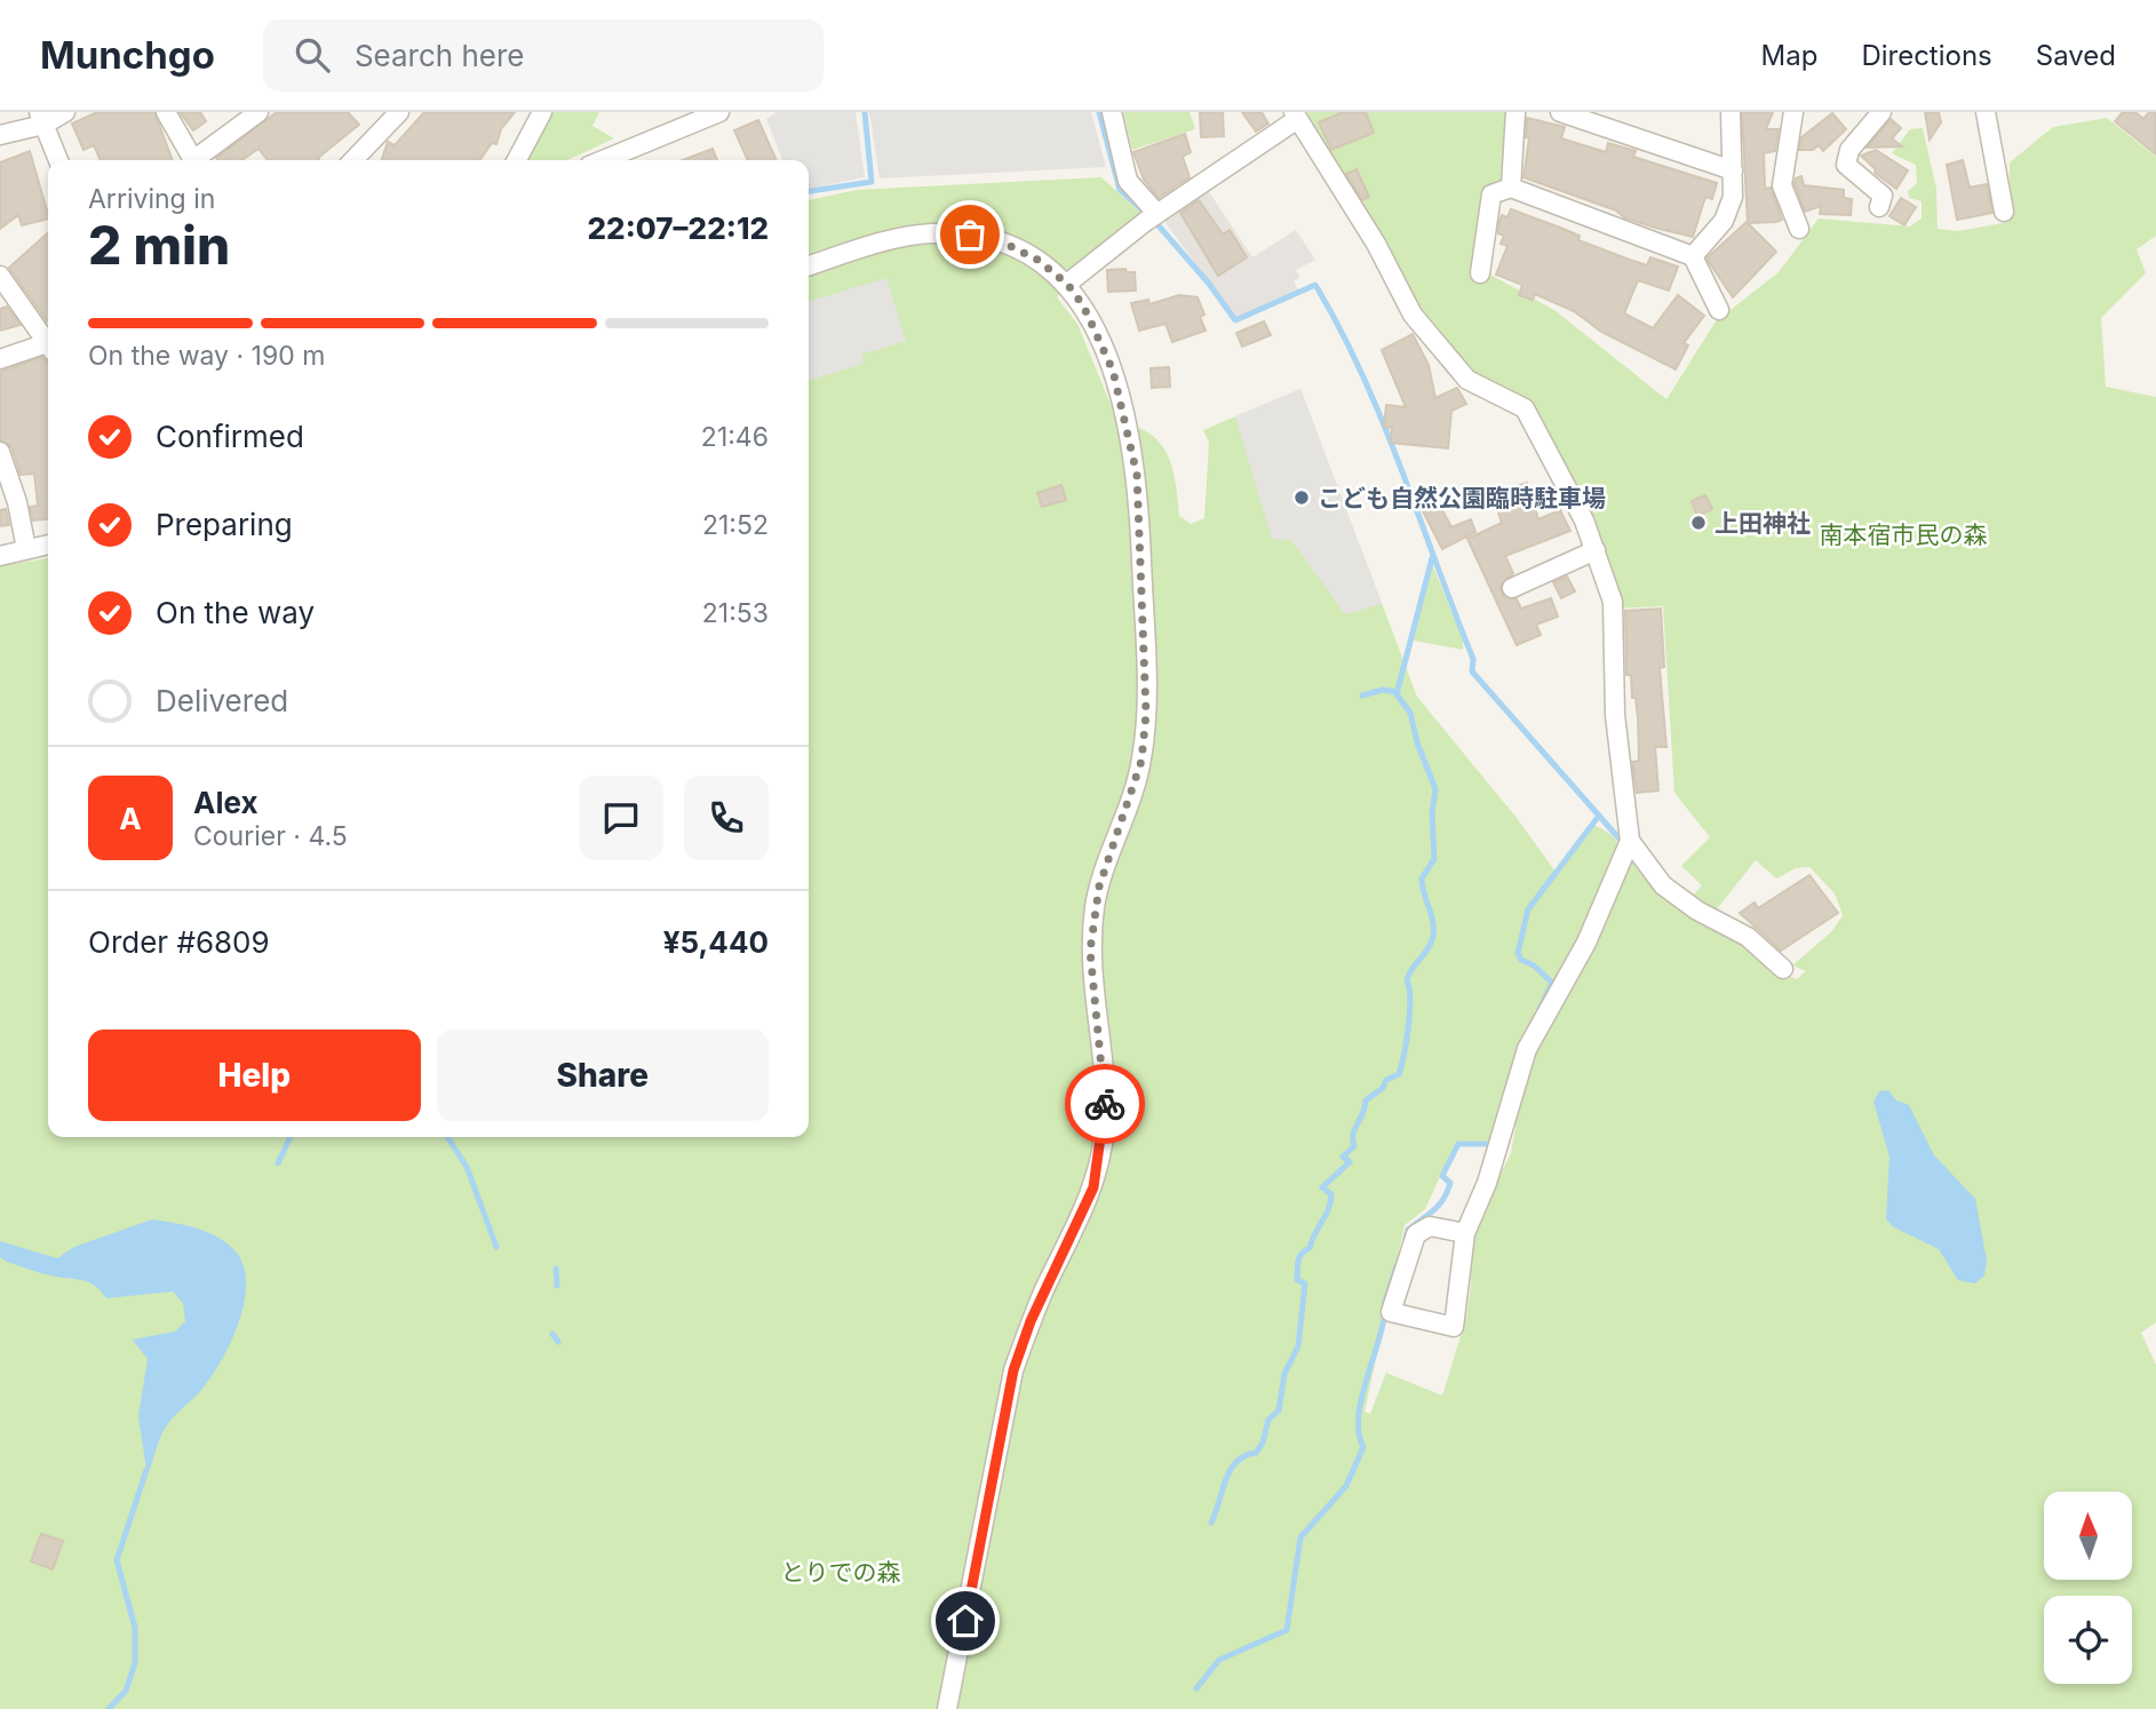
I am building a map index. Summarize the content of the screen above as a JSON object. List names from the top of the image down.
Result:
{
  "parks": ["南本宿市民の森", "とりでの森"],
  "places": ["こども自然公園臨時駐車場", "上田神社"],
  "north": "top",
  "page": {
    "header": "Munchgo",
    "search": "Search here",
    "nav": ["Map", "Directions", "Saved"],
    "heading": ["2 min", "Arriving in", "22:07–22:12"],
    "panel": [
      "Alex",
      "Courier · 4.5",
      "Order #6809",
      "¥5,440"
    ],
    "bar": "On the way · 190 m",
    "list": [
      ["Confirmed", "21:46"],
      ["Preparing", "21:52"],
      ["On the way", "21:53"],
      "Delivered"
    ],
    "round": "A",
    "buttons": ["Help", "Share"]
  }
}
